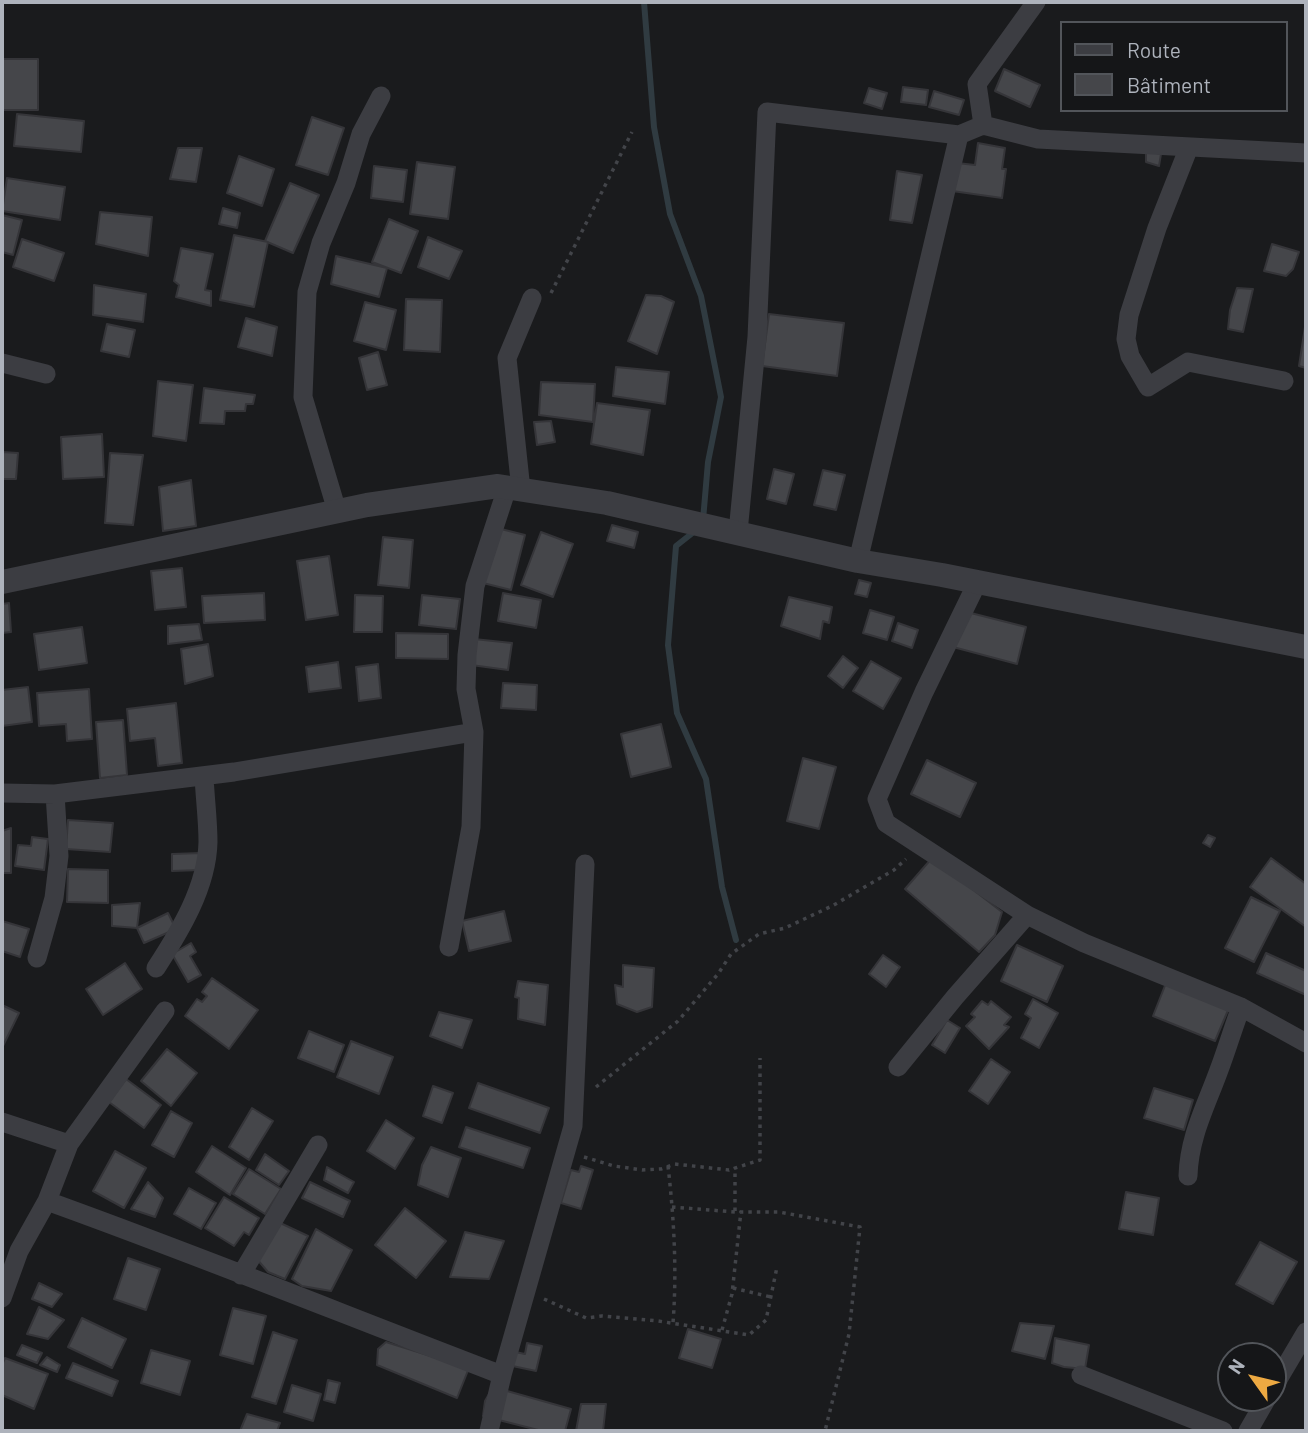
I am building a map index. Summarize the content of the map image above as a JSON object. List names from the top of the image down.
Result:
{
  "legend": ["Route", "Bâtiment"],
  "north": "top left"
}
